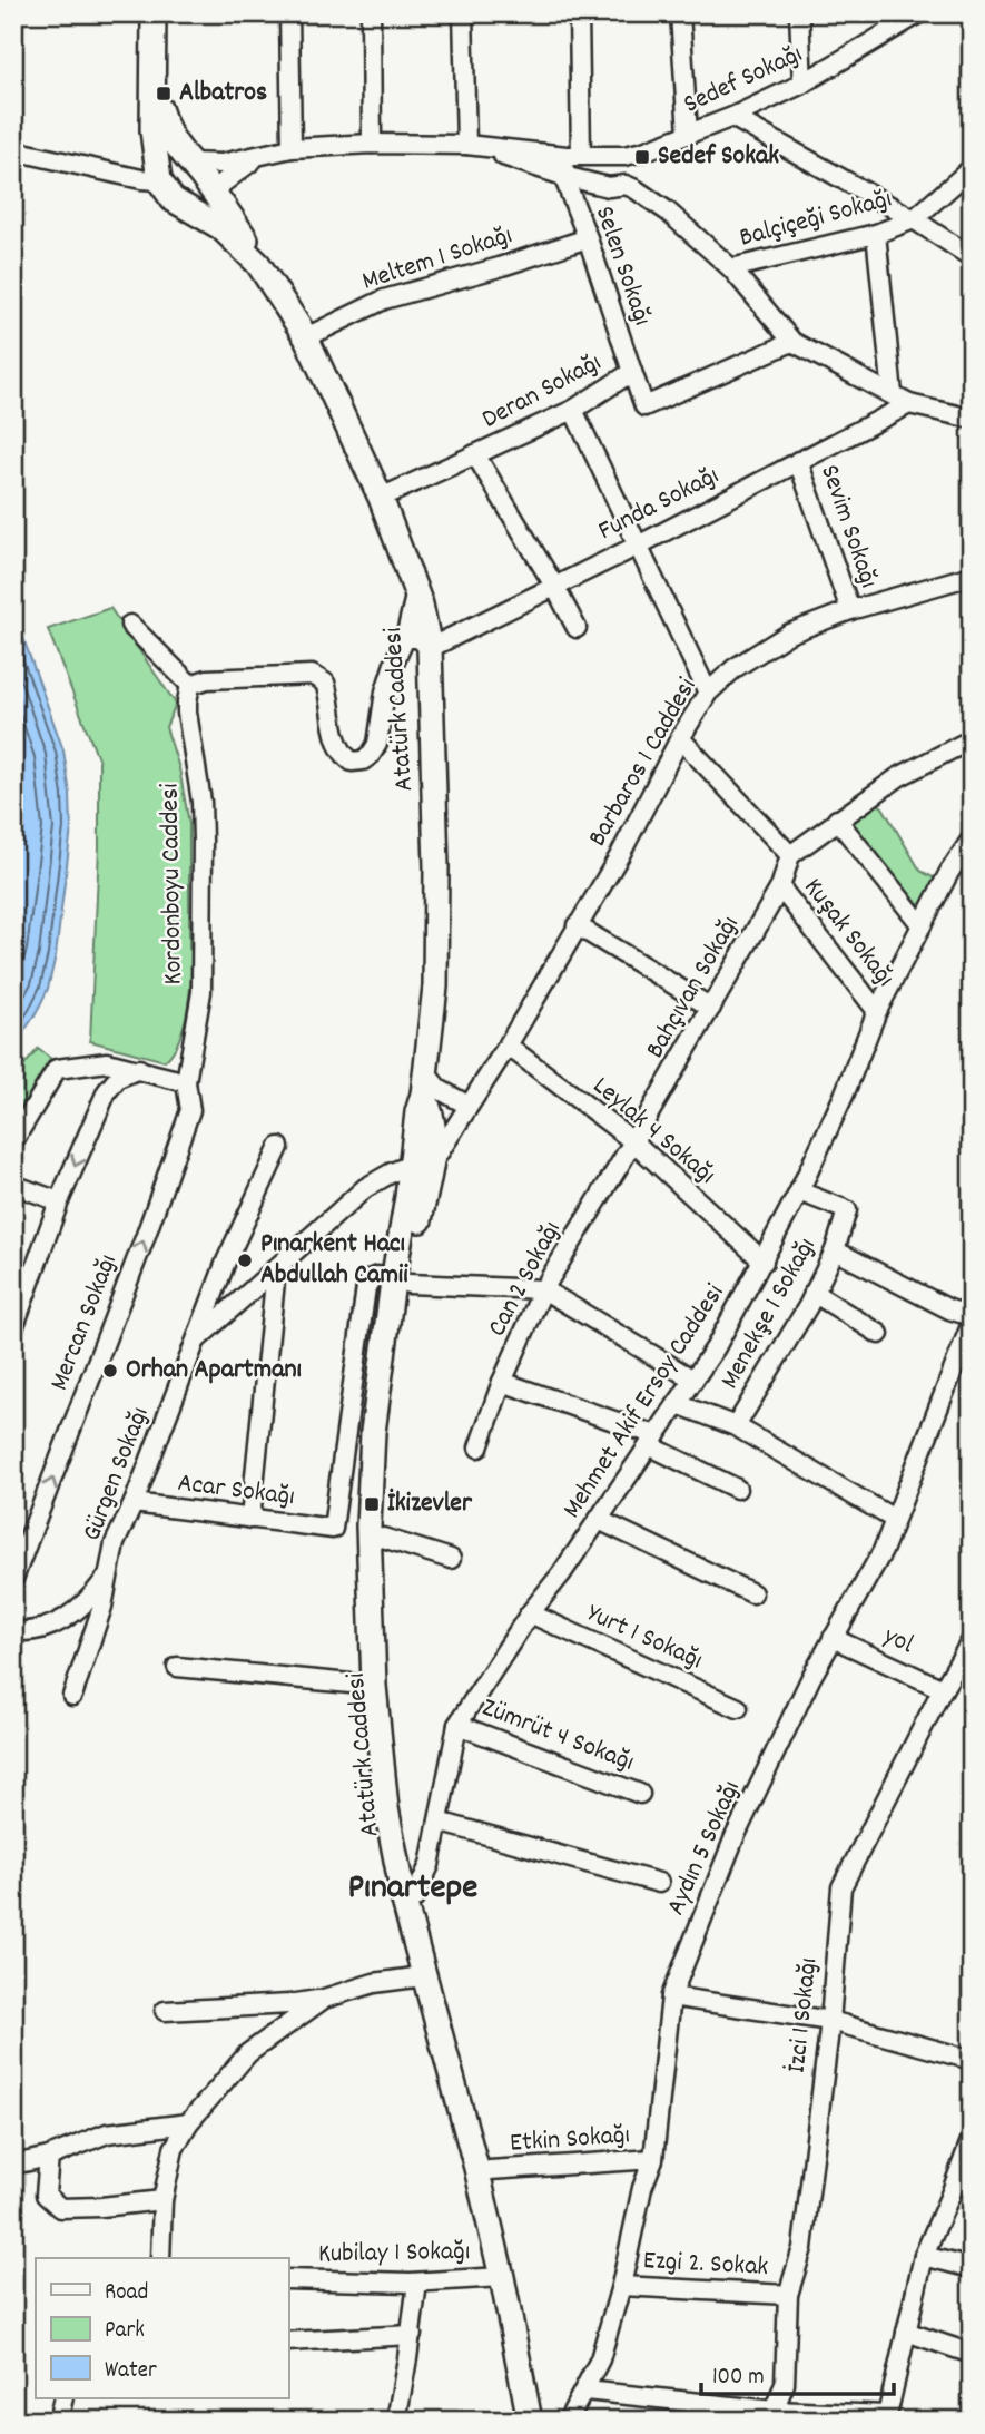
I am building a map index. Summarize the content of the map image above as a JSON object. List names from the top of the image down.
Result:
{
  "streets": {
    "main road": ["Atatürk Caddesi"],
    "street": [
      "Sedef Sokağı",
      "Balçiçeği Sokağı",
      "Meltem 1 Sokağı",
      "Selen Sokağı",
      "Deran Sokağı",
      "Funda Sokağı",
      "Sevim Sokağı",
      "Barbaros 1 Caddesi",
      "Kordonboyu Caddesi",
      "Kuşak Sokağı",
      "Bahçıvan Sokağı",
      "Leylak 4 Sokağı",
      "Can 2 Sokağı",
      "Menekşe 1 Sokağı",
      "Mercan Sokağı",
      "Mehmet Akif Ersoy Caddesi",
      "Gürgen Sokağı",
      "Acar Sokağı",
      "Yurt 1 Sokağı",
      "yol",
      "Zümrüt 4 Sokağı",
      "Aydın 5 Sokağı",
      "İzci 1 Sokağı",
      "Etkin Sokağı",
      "Kubilay 1 Sokağı",
      "Ezgi 2. Sokak"
    ]
  },
  "crossings": [
    ["Meltem 1 Sokağı", "Selen Sokağı"],
    ["Meltem 1 Sokağı", "Atatürk Caddesi"],
    ["Selen Sokağı", "Deran Sokağı"],
    ["Deran Sokağı", "Atatürk Caddesi"],
    ["Funda Sokağı", "Sevim Sokağı"],
    ["Funda Sokağı", "Atatürk Caddesi"],
    ["Sevim Sokağı", "Barbaros 1 Caddesi"],
    ["Atatürk Caddesi", "Barbaros 1 Caddesi"],
    ["Atatürk Caddesi", "Mehmet Akif Ersoy Caddesi"],
    ["Atatürk Caddesi", "Acar Sokağı"],
    ["Atatürk Caddesi", "Etkin Sokağı"],
    ["Atatürk Caddesi", "Kubilay 1 Sokağı"],
    ["Barbaros 1 Caddesi", "Leylak 4 Sokağı"],
    ["Kordonboyu Caddesi", "Mercan Sokağı"],
    ["Kuşak Sokağı", "Bahçıvan Sokağı"],
    ["Kuşak Sokağı", "Mehmet Akif Ersoy Caddesi"],
    ["Bahçıvan Sokağı", "Leylak 4 Sokağı"],
    ["Bahçıvan Sokağı", "Can 2 Sokağı"],
    ["Leylak 4 Sokağı", "Can 2 Sokağı"],
    ["Leylak 4 Sokağı", "Mehmet Akif Ersoy Caddesi"],
    ["Menekşe 1 Sokağı", "Mehmet Akif Ersoy Caddesi"],
    ["Mehmet Akif Ersoy Caddesi", "Yurt 1 Sokağı"],
    ["Mehmet Akif Ersoy Caddesi", "Zümrüt 4 Sokağı"],
    ["Gürgen Sokağı", "Acar Sokağı"],
    ["yol", "Aydın 5 Sokağı"],
    ["yol", "İzci 1 Sokağı"],
    ["Aydın 5 Sokağı", "Etkin Sokağı"],
    ["Aydın 5 Sokağı", "Ezgi 2. Sokak"],
    ["İzci 1 Sokağı", "Ezgi 2. Sokak"]
  ],
  "districts": ["Pınartepe"],
  "places": {
    "transit": ["Albatros", "Sedef Sokak", "İkizevler"],
    "other": ["Pınarkent Hacı Abdullah Camii", "Orhan Apartmanı"]
  },
  "legend": ["Road", "Park", "Water"],
  "scale_bar": "100 m"
}
